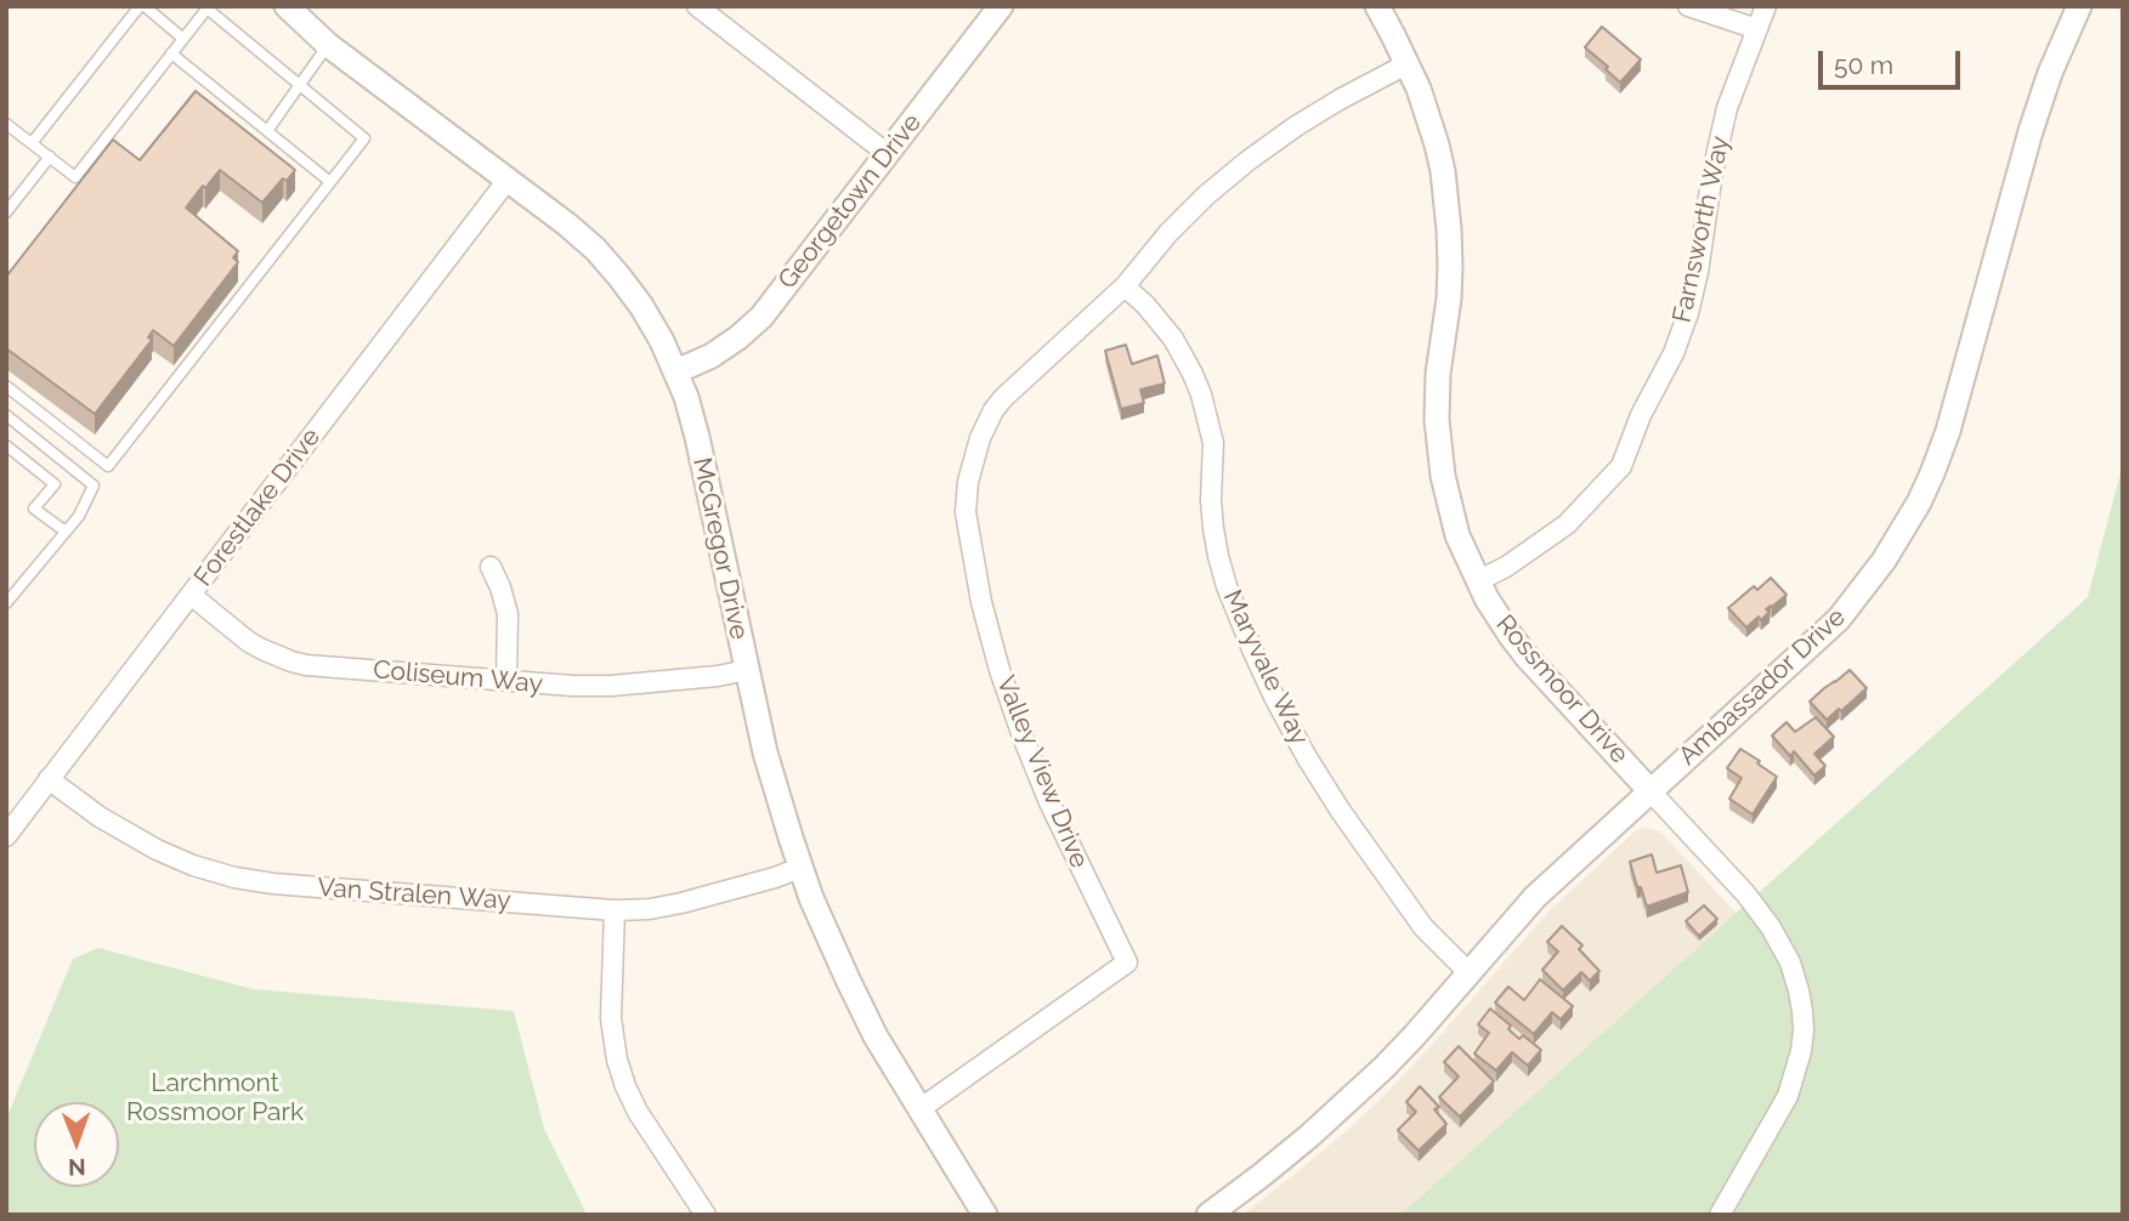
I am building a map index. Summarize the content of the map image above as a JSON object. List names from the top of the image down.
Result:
{
  "streets": {
    "street": [
      "Georgetown Drive",
      "Farnsworth Way",
      "Forestlake Drive",
      "McGregor Drive",
      "Maryvale Way",
      "Coliseum Way",
      "Ambassador Drive",
      "Rossmoor Drive",
      "Valley View Drive",
      "Van Stralen Way"
    ]
  },
  "crossings": [
    ["Georgetown Drive", "McGregor Drive"],
    ["Farnsworth Way", "Rossmoor Drive"],
    ["Forestlake Drive", "McGregor Drive"],
    ["Forestlake Drive", "Coliseum Way"],
    ["Forestlake Drive", "Van Stralen Way"],
    ["McGregor Drive", "Coliseum Way"],
    ["McGregor Drive", "Valley View Drive"],
    ["McGregor Drive", "Van Stralen Way"],
    ["Maryvale Way", "Ambassador Drive"],
    ["Maryvale Way", "Valley View Drive"],
    ["Ambassador Drive", "Rossmoor Drive"],
    ["Rossmoor Drive", "Valley View Drive"]
  ],
  "parks": ["Larchmont Rossmoor Park"],
  "scale_bar": "50 m",
  "north": "bottom"
}
